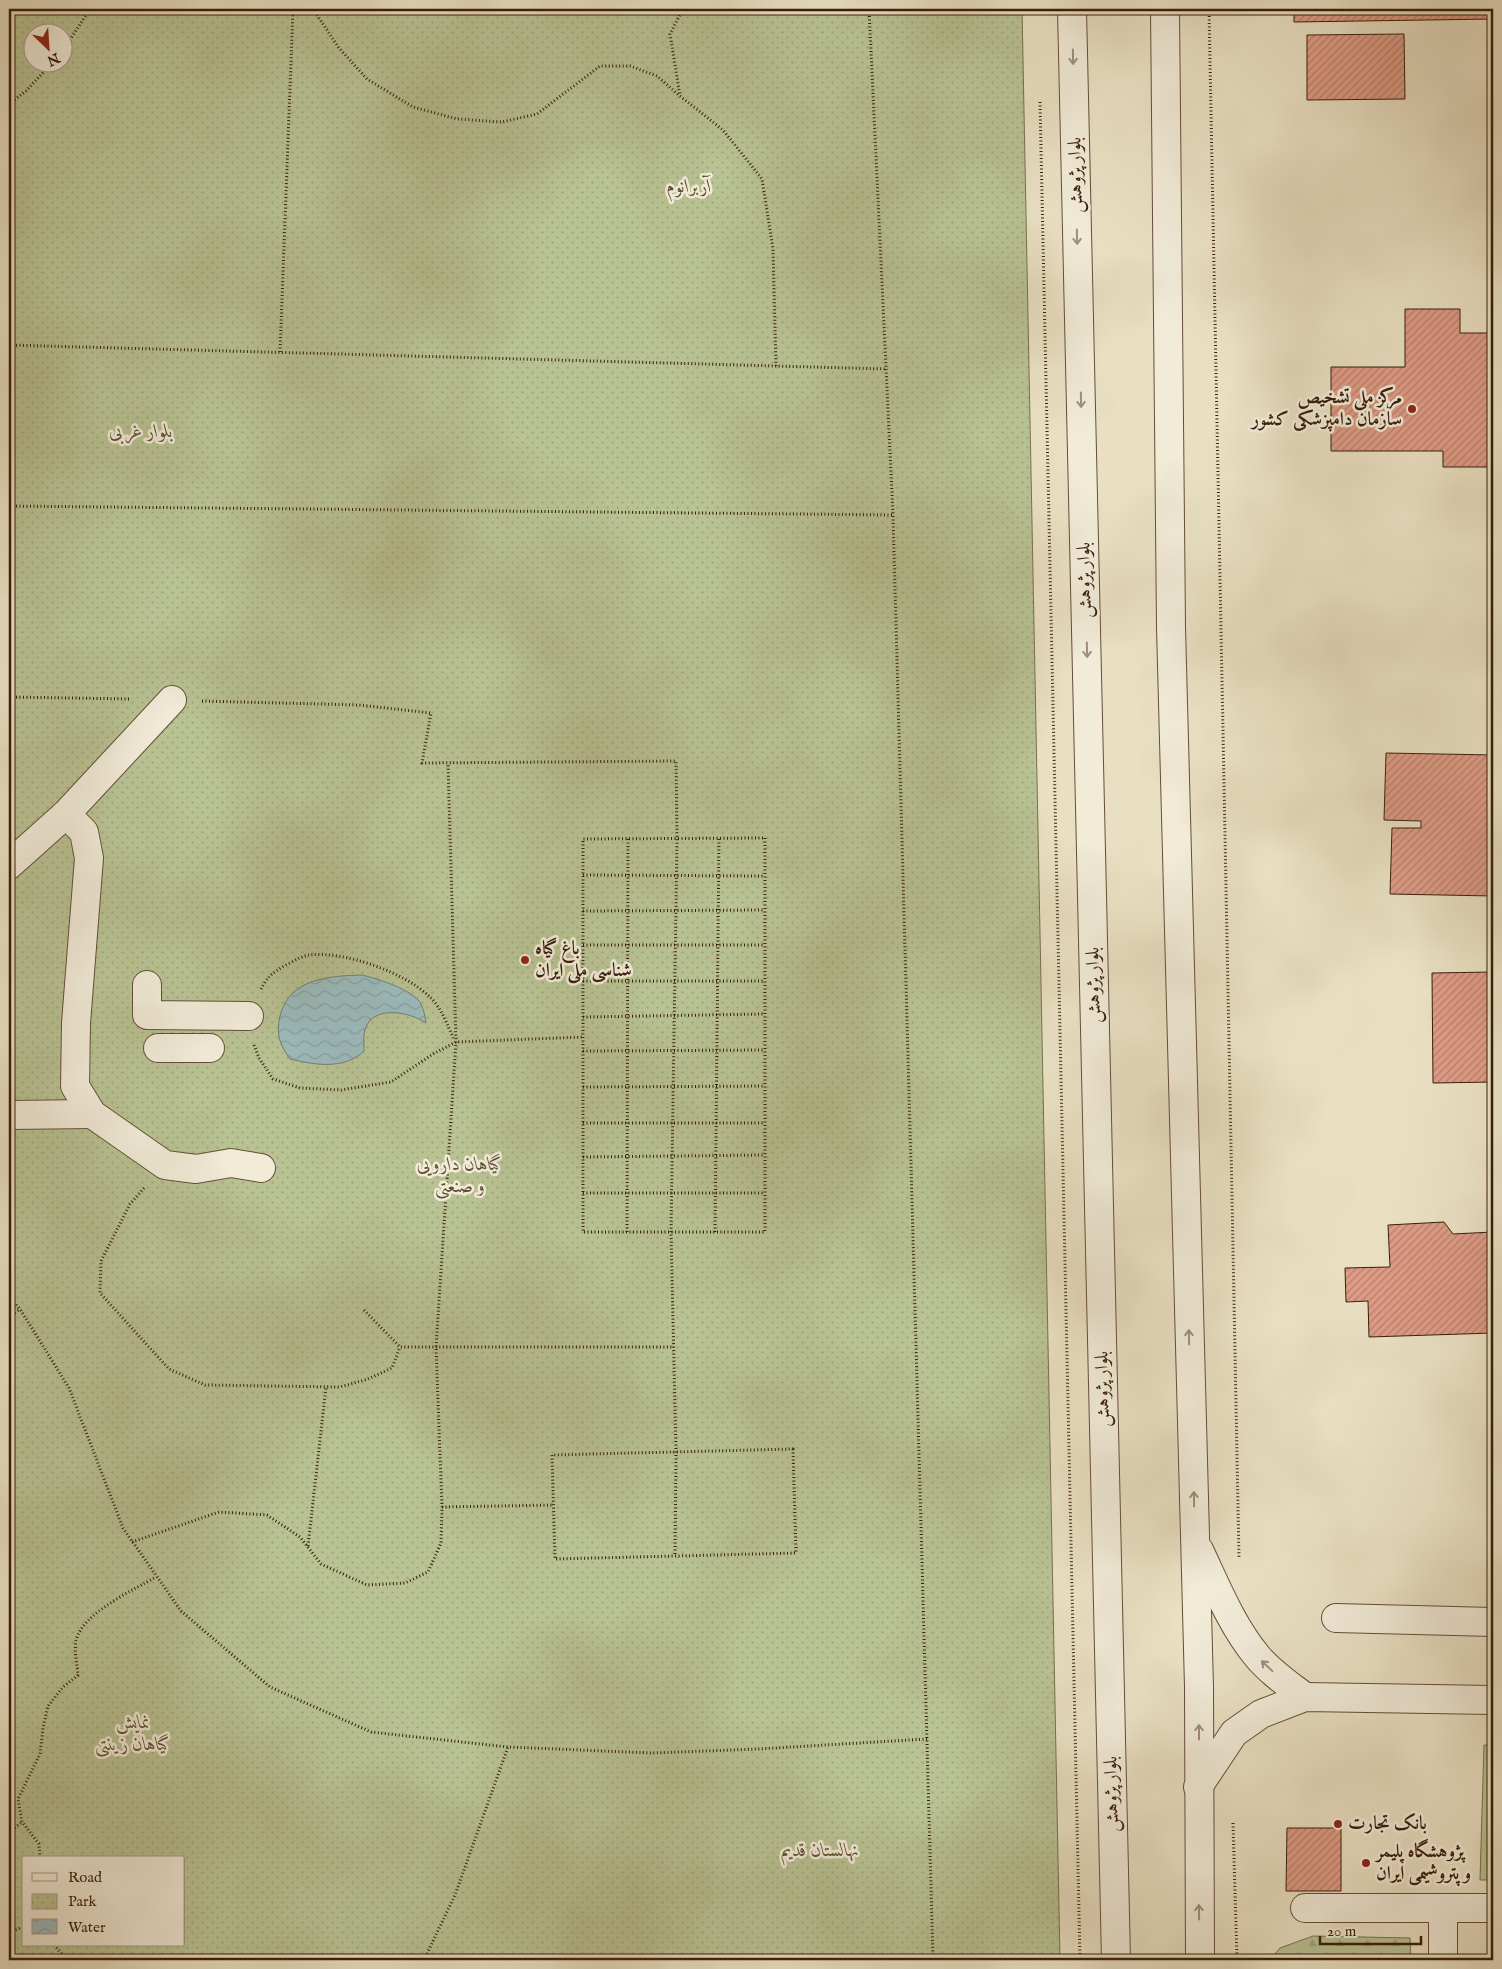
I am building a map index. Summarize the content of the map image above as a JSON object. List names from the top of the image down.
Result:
{
  "streets": {
    "street": ["بلوار پژوهش"]
  },
  "parks": [
    "آربرانوم",
    "بلوار غربی",
    "گیاهان دارویی و صنعتی",
    "نمایش گیاهان زینتی",
    "نهالستان قدیم"
  ],
  "places": [
    "مرکز ملی تشخیص سازمان دامپزشکی کشور",
    "باغ گیاه‌ شناسی ملی ایران",
    "بانک تجارت",
    "پژوهشگاه پلیمر و پتروشیمی ایران"
  ],
  "legend": ["Road", "Park", "Water"],
  "scale_bar": "20 m",
  "north": "bottom right"
}
